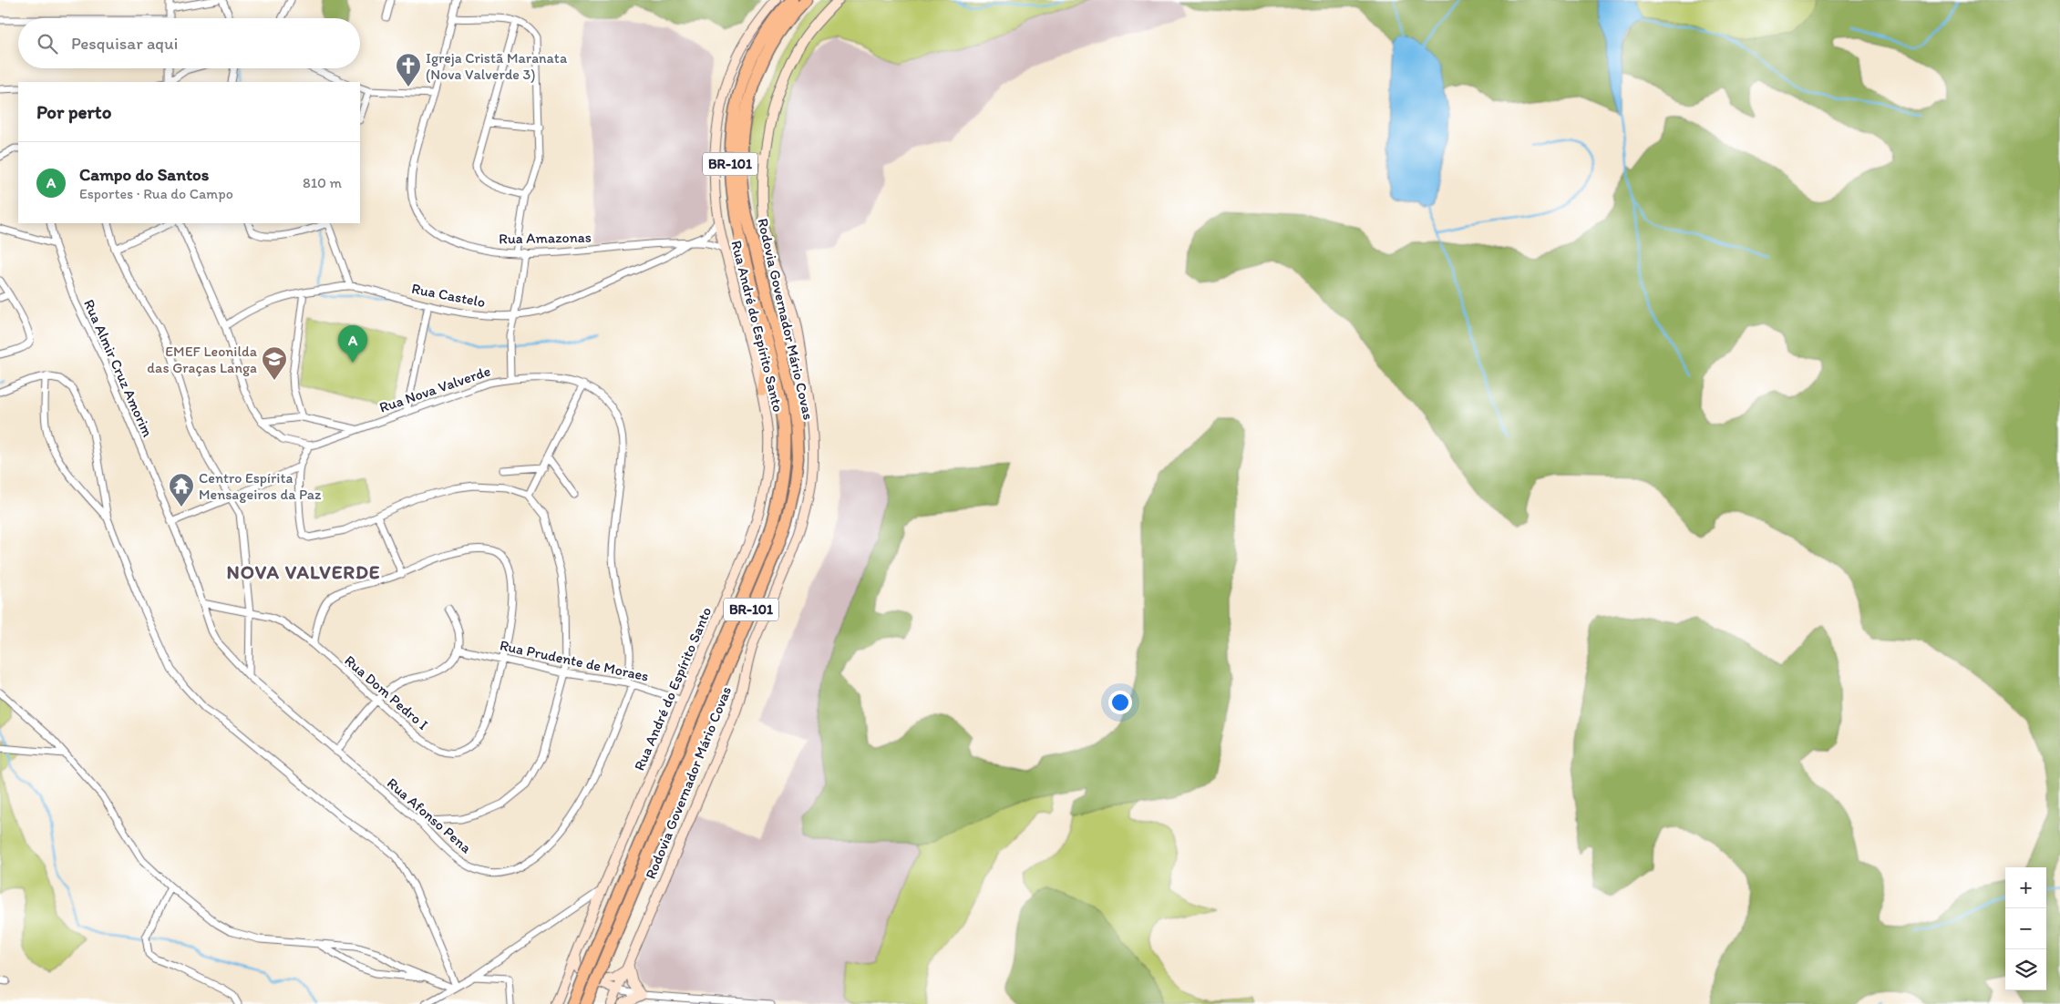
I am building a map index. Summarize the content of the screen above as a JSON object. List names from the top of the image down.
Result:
{
  "streets": {
    "highway": ["BR-101", "Rodovia Governador Mário Covas"],
    "street": [
      "Rua Amazonas",
      "Rua Castelo",
      "Rua André do Espírito Santo",
      "Rua Almir Cruz Amorim",
      "Rua Nova Valverde",
      "Rua Prudente de Moraes",
      "Rua Dom Pedro I",
      "Rua Afonso Pena"
    ]
  },
  "crossings": [
    ["Rua Amazonas", "Rua Castelo"],
    ["Rua Amazonas", "Rua André do Espírito Santo"],
    ["Rua Castelo", "Rua Nova Valverde"],
    ["Rua André do Espírito Santo", "Rua Prudente de Moraes"],
    ["Rua Almir Cruz Amorim", "Rua Dom Pedro I"],
    ["Rua Almir Cruz Amorim", "Rua Afonso Pena"],
    ["Rua Nova Valverde", "Rua Prudente de Moraes"],
    ["Rua Nova Valverde", "Rua Afonso Pena"],
    ["Rua Prudente de Moraes", "Rua Dom Pedro I"],
    ["Rua Prudente de Moraes", "Rua Afonso Pena"],
    ["Rua Dom Pedro I", "Rua Afonso Pena"]
  ],
  "districts": ["NOVA VALVERDE"],
  "places": {
    "church": ["Igreja Cristã Maranata (Nova Valverde 3)"],
    "school or university": ["EMEF Leonilda das Graças Langa"],
    "temple": ["Centro Espírita Mensageiros da Paz"]
  },
  "page": {
    "search": "Pesquisar aqui",
    "heading": "Por perto",
    "list": [
      {
        "mark": "A",
        "name": "Campo do Santos",
        "note": "Esportes · Rua do Campo",
        "value": "810 m"
      }
    ],
    "pins": "A",
    "map_buttons": ["+", "−"]
  }
}
